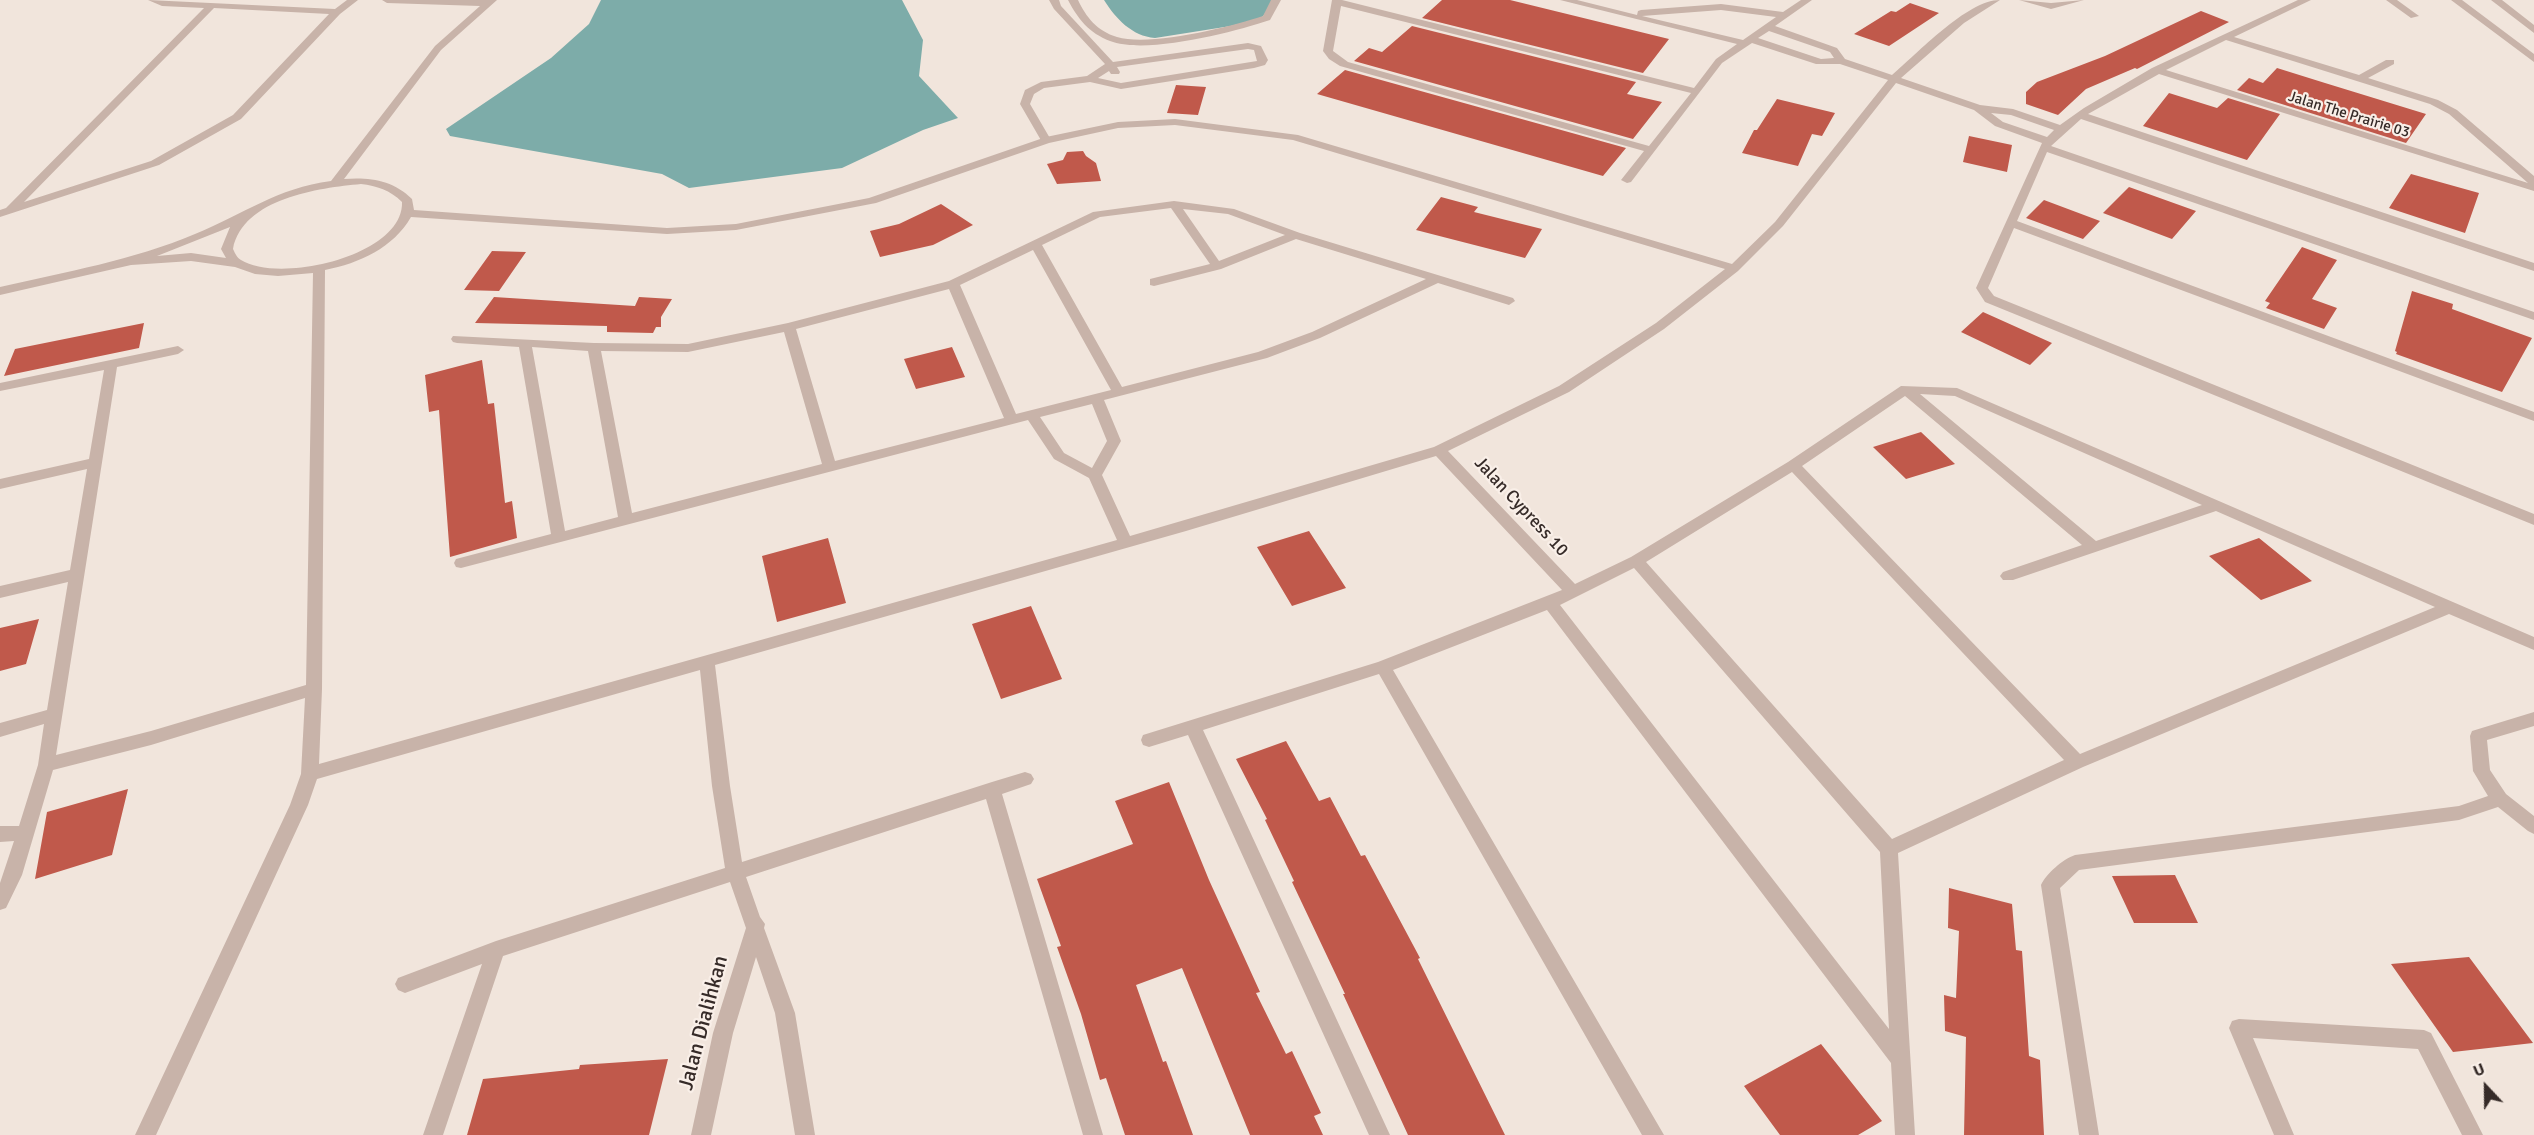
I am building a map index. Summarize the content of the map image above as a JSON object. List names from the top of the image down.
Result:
{
  "streets": {
    "street": ["Jalan The Prairie 03", "Jalan Cypress 10", "Jalan Dialihkan"]
  },
  "north": "top"
}
